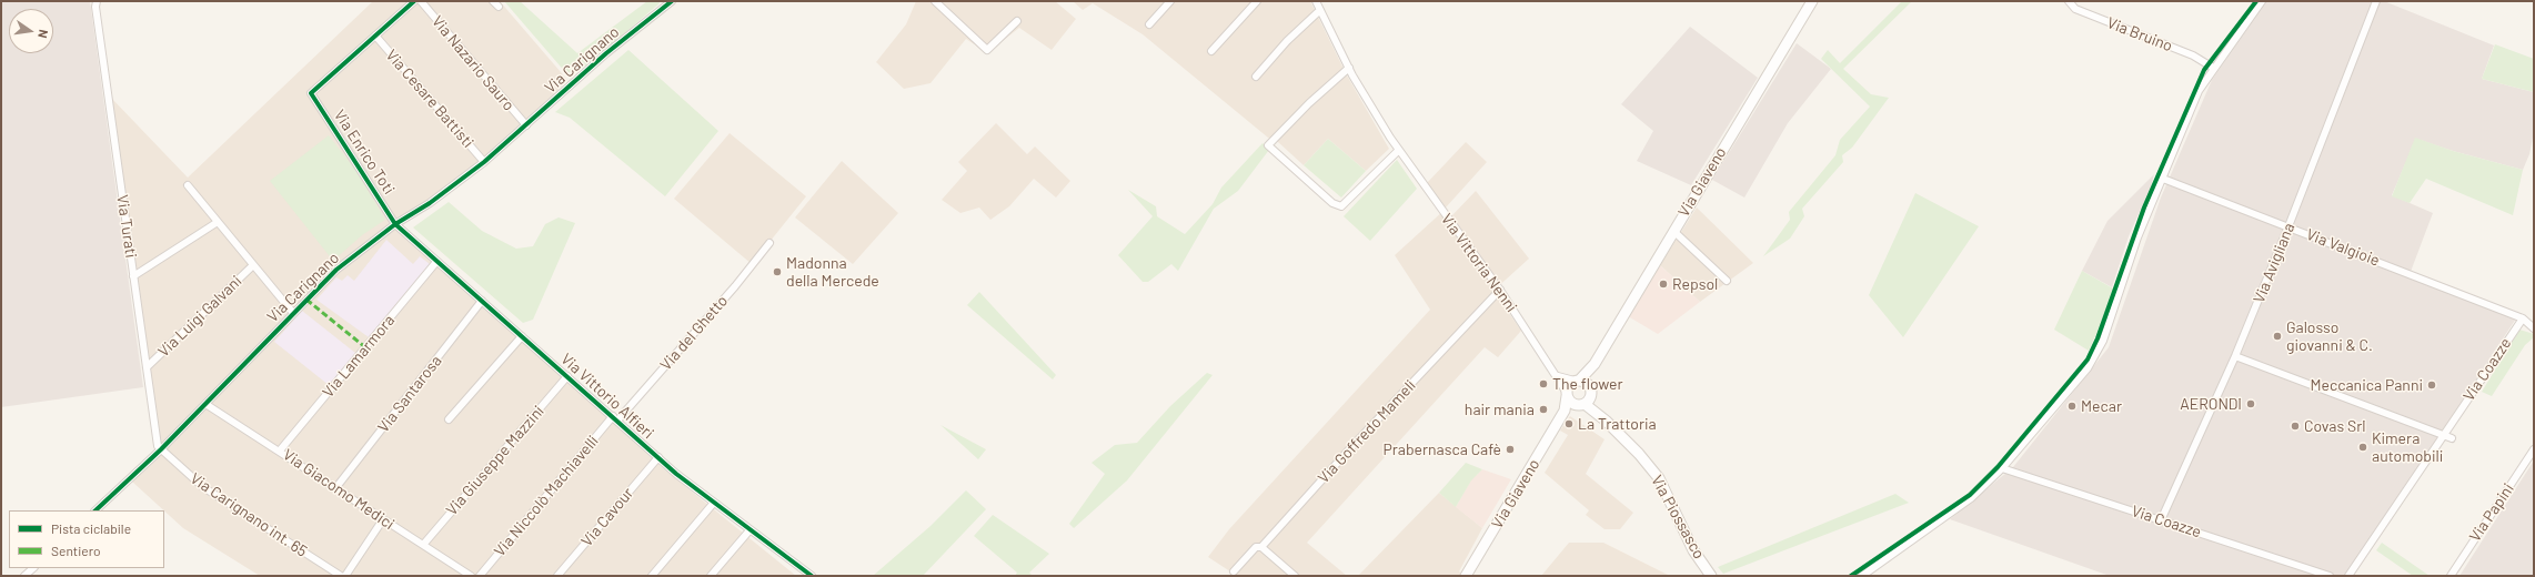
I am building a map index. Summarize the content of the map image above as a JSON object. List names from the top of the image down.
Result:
{
  "streets": {
    "main road": ["Via Giaveno", "Via Piossasco"],
    "street": [
      "Via Bruino",
      "Via Carignano",
      "Via Nazario Sauro",
      "Via Cesare Battisti",
      "Via Enrico Toti",
      "Via Turati",
      "Via Valgioie",
      "Via Vittoria Nenni",
      "Via Avigliana",
      "Via Luigi Galvani",
      "Via del Ghetto",
      "Via Lamarmora",
      "Via Coazze",
      "Via Santarosa",
      "Via Vittorio Alfieri",
      "Via Goffredo Mameli",
      "Via Giuseppe Mazzini",
      "Via Giacomo Medici",
      "Via Niccolò Machiavelli",
      "Via Papini",
      "Via Carignano int. 65",
      "Via Cavour"
    ]
  },
  "crossings": [
    ["Via Carignano", "Via Nazario Sauro"],
    ["Via Carignano", "Via Cesare Battisti"],
    ["Via Carignano", "Via Enrico Toti"],
    ["Via Carignano", "Via Turati"],
    ["Via Carignano", "Via Vittorio Alfieri"],
    ["Via Carignano", "Via Giacomo Medici"],
    ["Via Carignano", "Via Carignano int. 65"],
    ["Via Cesare Battisti", "Via Enrico Toti"],
    ["Via Enrico Toti", "Via Vittorio Alfieri"],
    ["Via Giaveno", "Via Vittoria Nenni"],
    ["Via Giaveno", "Via Piossasco"],
    ["Via Turati", "Via Luigi Galvani"],
    ["Via Turati", "Via Carignano int. 65"],
    ["Via Valgioie", "Via Avigliana"],
    ["Via Valgioie", "Via Coazze"],
    ["Via Vittoria Nenni", "Via Goffredo Mameli"],
    ["Via Vittoria Nenni", "Via Piossasco"],
    ["Via Avigliana", "Via Coazze"],
    ["Via del Ghetto", "Via Vittorio Alfieri"],
    ["Via del Ghetto", "Via Niccolò Machiavelli"],
    ["Via Lamarmora", "Via Vittorio Alfieri"],
    ["Via Lamarmora", "Via Giacomo Medici"],
    ["Via Santarosa", "Via Vittorio Alfieri"],
    ["Via Santarosa", "Via Giacomo Medici"],
    ["Via Vittorio Alfieri", "Via Giuseppe Mazzini"],
    ["Via Vittorio Alfieri", "Via Niccolò Machiavelli"],
    ["Via Vittorio Alfieri", "Via Cavour"],
    ["Via Giuseppe Mazzini", "Via Giacomo Medici"]
  ],
  "places": [
    "Madonna della Mercede",
    "Repsol",
    "Galosso giovanni & C.",
    "The flower",
    "Meccanica Panni",
    "AERONDI",
    "Mecar",
    "hair mania",
    "La Trattoria",
    "Covas Srl",
    "Kimera automobili",
    "Prabernasca Cafè"
  ],
  "legend": ["Pista ciclabile", "Sentiero"],
  "north": "right"
}
